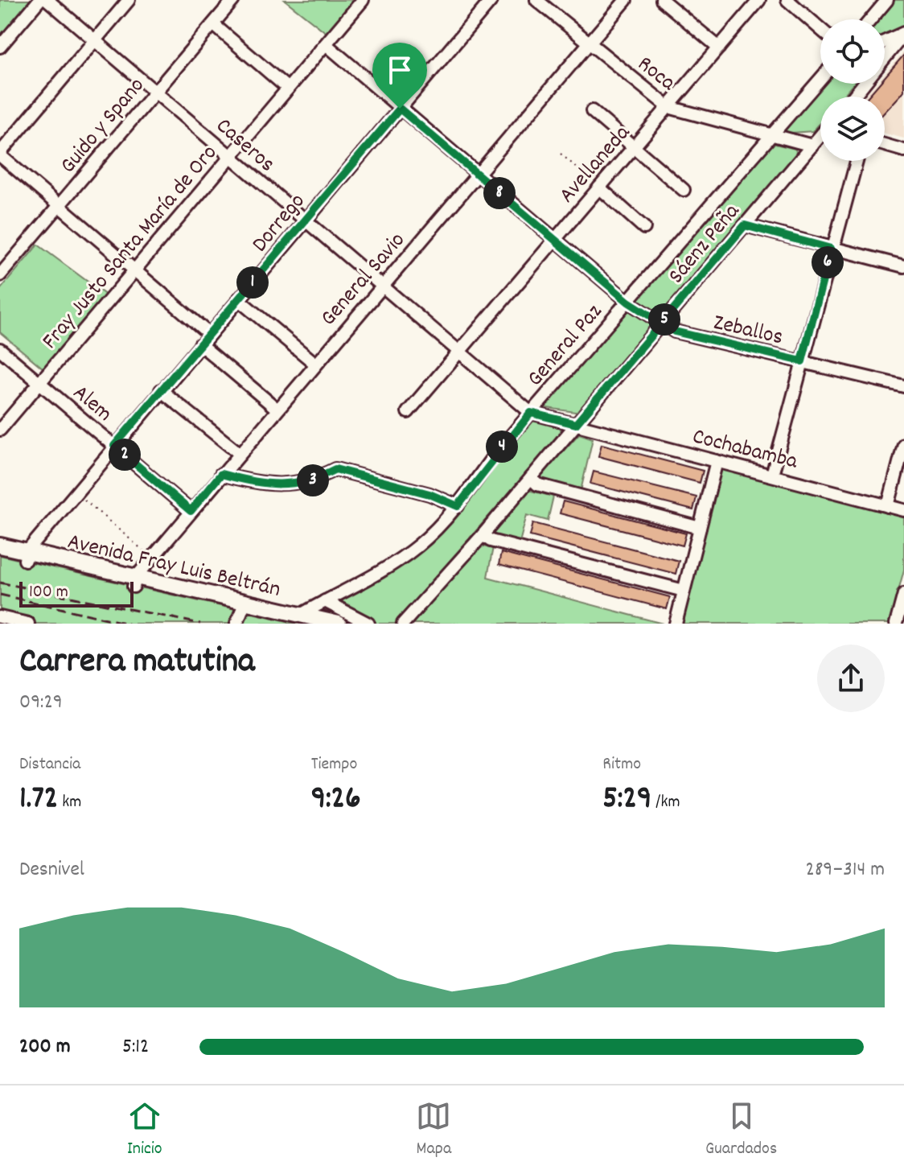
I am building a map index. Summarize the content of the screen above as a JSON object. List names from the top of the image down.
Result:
{
  "streets": {
    "main road": ["Avenida Fray Luis Beltrán"],
    "street": [
      "Roca",
      "Guido y Spano",
      "Caseros",
      "Avellaneda",
      "Dorrego",
      "Sáenz Peña",
      "Fray Justo Santa María de Oro",
      "General Savio",
      "Zeballos",
      "General Paz",
      "Alem",
      "Cochabamba"
    ]
  },
  "crossings": [
    ["Roca", "Avellaneda"],
    ["Roca", "Sáenz Peña"],
    ["Roca", "General Savio"],
    ["Roca", "General Paz"],
    ["Guido y Spano", "Caseros"],
    ["Caseros", "Avellaneda"],
    ["Caseros", "Dorrego"],
    ["Caseros", "Sáenz Peña"],
    ["Caseros", "Fray Justo Santa María de Oro"],
    ["Caseros", "General Savio"],
    ["Caseros", "General Paz"],
    ["Caseros", "Cochabamba"],
    ["Avellaneda", "Zeballos"],
    ["Dorrego", "Zeballos"],
    ["Dorrego", "Alem"],
    ["Dorrego", "Avenida Fray Luis Beltrán"],
    ["Sáenz Peña", "Zeballos"],
    ["Sáenz Peña", "Cochabamba"],
    ["Fray Justo Santa María de Oro", "Zeballos"],
    ["Fray Justo Santa María de Oro", "Alem"],
    ["General Savio", "Zeballos"],
    ["General Savio", "Alem"],
    ["General Savio", "Avenida Fray Luis Beltrán"],
    ["Zeballos", "General Paz"],
    ["General Paz", "Avenida Fray Luis Beltrán"]
  ],
  "scale_bar": "100 m",
  "page": {
    "pins": [
      "8",
      "6",
      "1",
      "5",
      "4",
      "2",
      "3"
    ],
    "scale": "100 m",
    "heading": ["Carrera matutina", "09:29"],
    "stats": [
      ["Distancia", "1.72 km"],
      ["Tiempo", "9:26"],
      ["Ritmo", "5:29 /km"]
    ],
    "chart": ["Desnivel", "289–314 m"],
    "list": [
      {
        "name": "200 m",
        "note": "5:12"
      }
    ],
    "tabs": ["Inicio", "Mapa", "Guardados"]
  }
}
